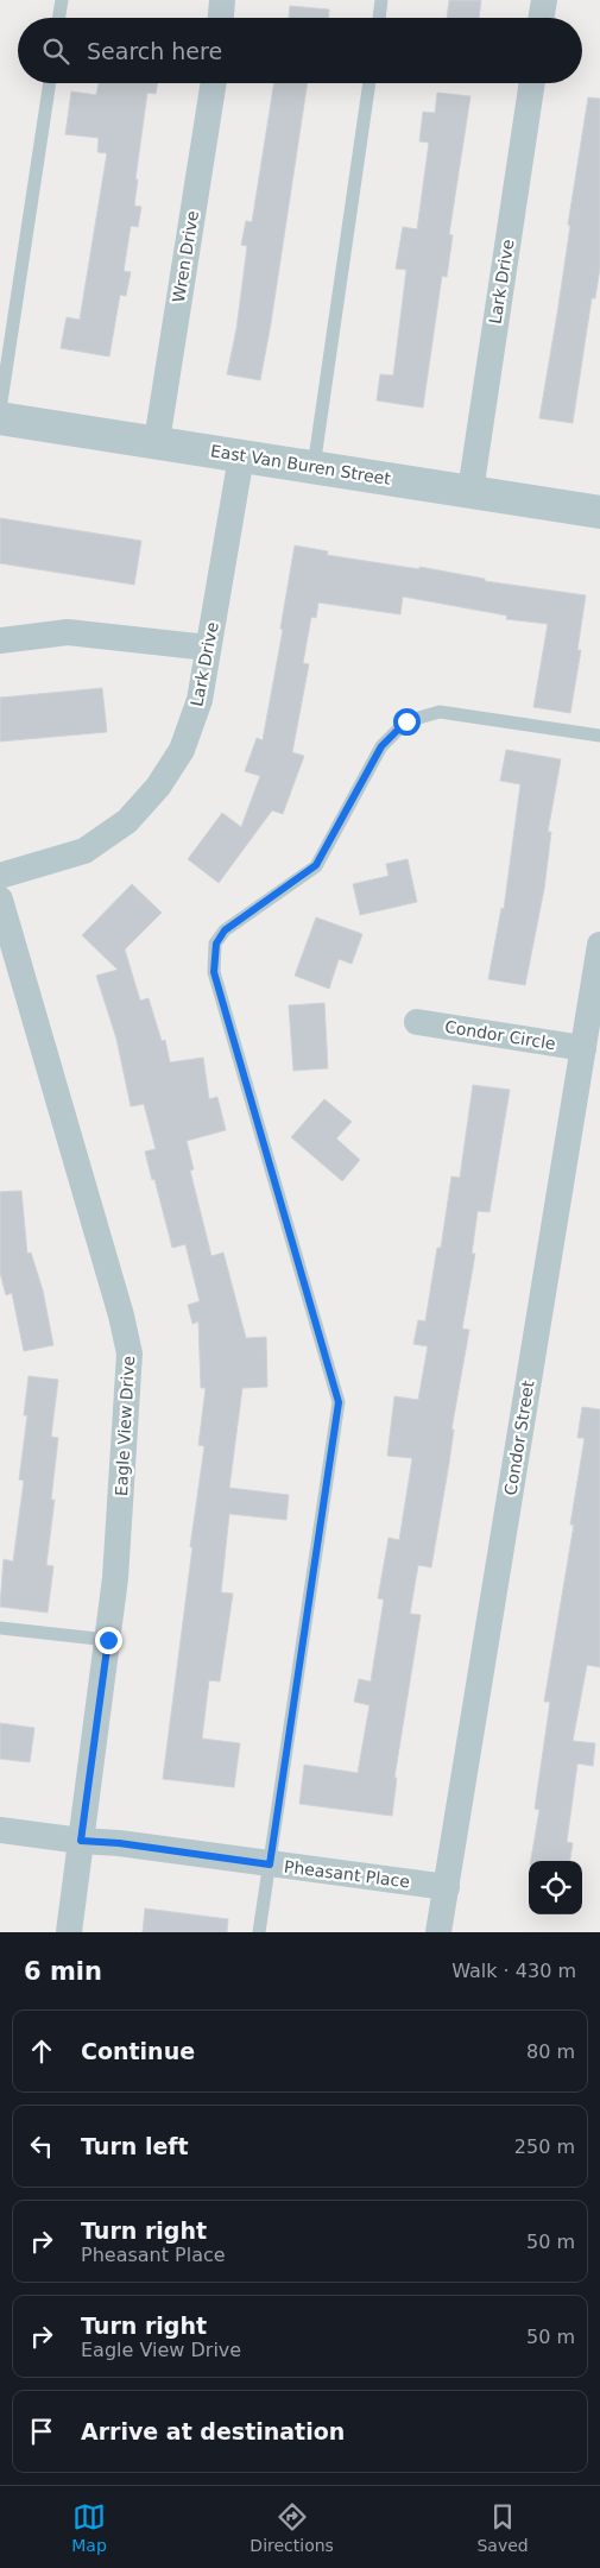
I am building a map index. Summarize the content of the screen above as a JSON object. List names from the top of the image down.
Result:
{
  "streets": {
    "street": [
      "Wren Drive",
      "Lark Drive",
      "East Van Buren Street",
      "Condor Circle",
      "Eagle View Drive",
      "Condor Street",
      "Pheasant Place"
    ]
  },
  "crossings": [
    ["Wren Drive", "East Van Buren Street"],
    ["Lark Drive", "East Van Buren Street"],
    ["Condor Circle", "Condor Street"],
    ["Eagle View Drive", "Pheasant Place"],
    ["Condor Street", "Pheasant Place"]
  ],
  "page": {
    "search": "Search here",
    "heading": ["6 min", "Walk · 430 m"],
    "list": [
      ["Continue", "80 m"],
      ["Turn left", "250 m"],
      ["Turn right", "Pheasant Place", "50 m"],
      ["Turn right", "Eagle View Drive", "50 m"],
      "Arrive at destination"
    ],
    "nav": ["Map", "Directions", "Saved"]
  }
}
